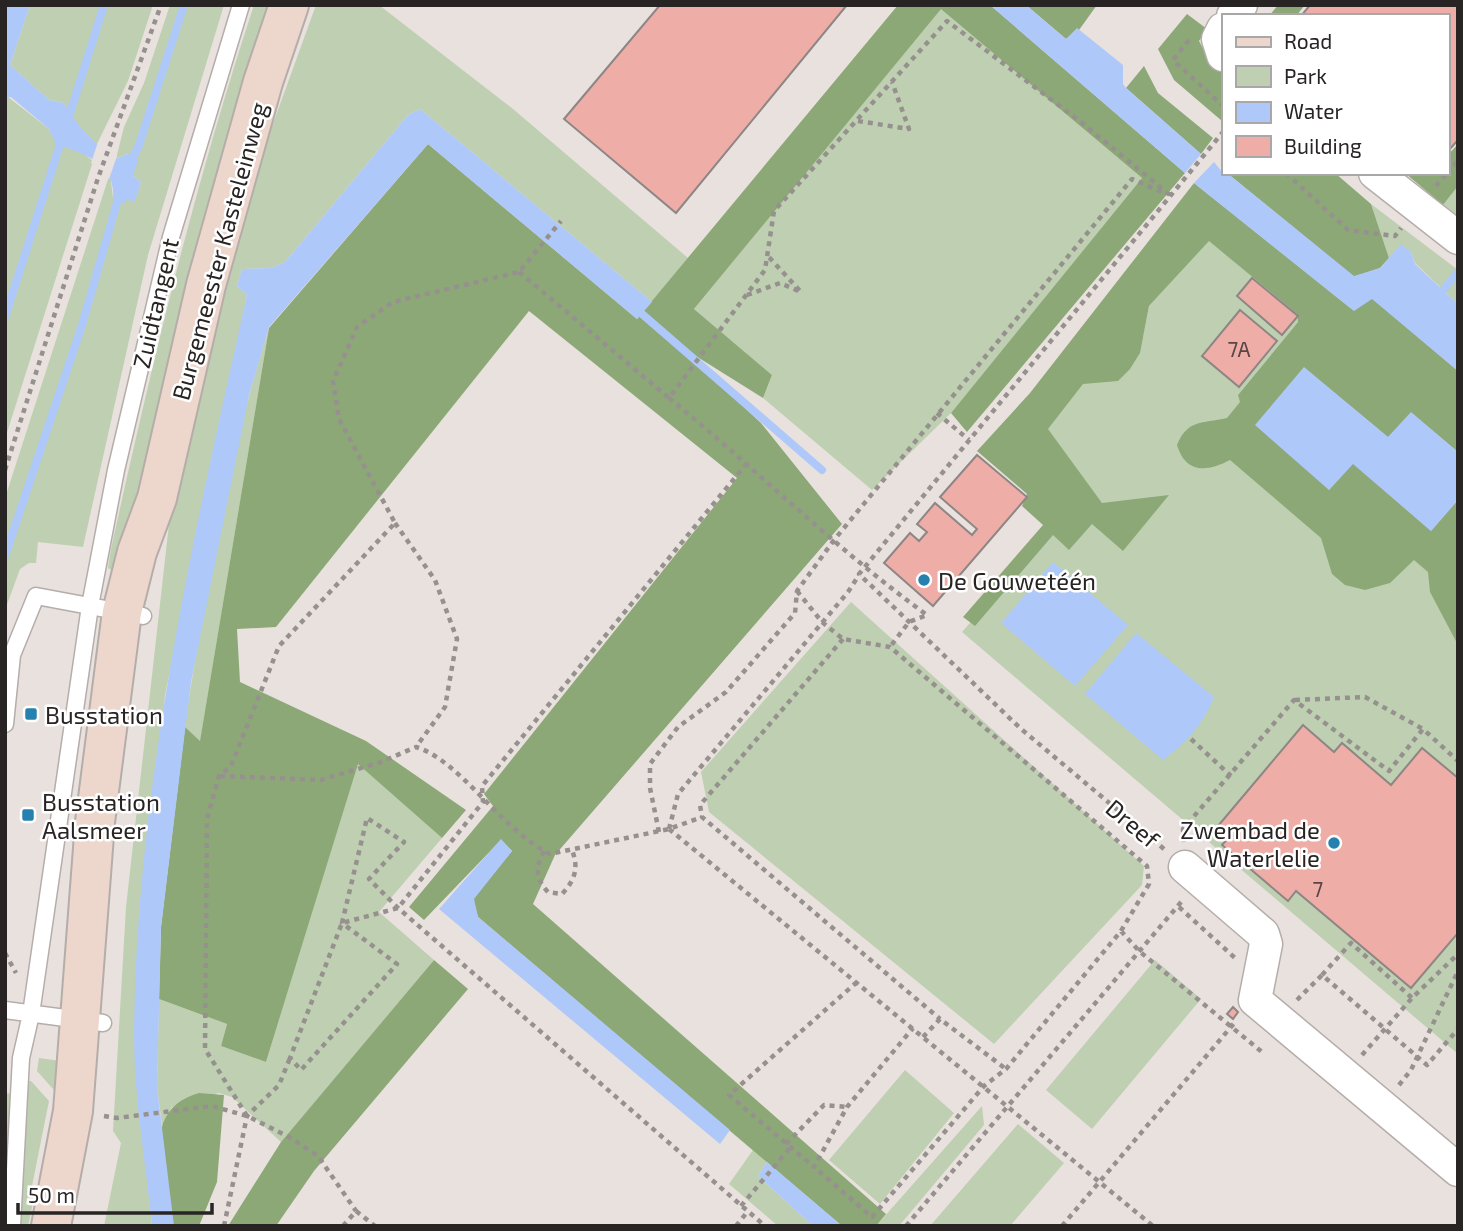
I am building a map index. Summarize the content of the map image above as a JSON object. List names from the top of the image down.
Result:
{
  "streets": {
    "main road": ["Burgemeester Kasteleinweg"],
    "lane": ["Zuidtangent"],
    "path": ["Dreef"]
  },
  "crossings": [
    ["Burgemeester Kasteleinweg", "Zuidtangent"]
  ],
  "places": {
    "other": ["De Gouwetéén", "Zwembad de Waterlelie"],
    "transit": ["Busstation", "Busstation Aalsmeer"]
  },
  "house_numbers": ["7A", "7"],
  "legend": [
    "Road",
    "Park",
    "Water",
    "Building"
  ],
  "scale_bar": "50 m"
}
